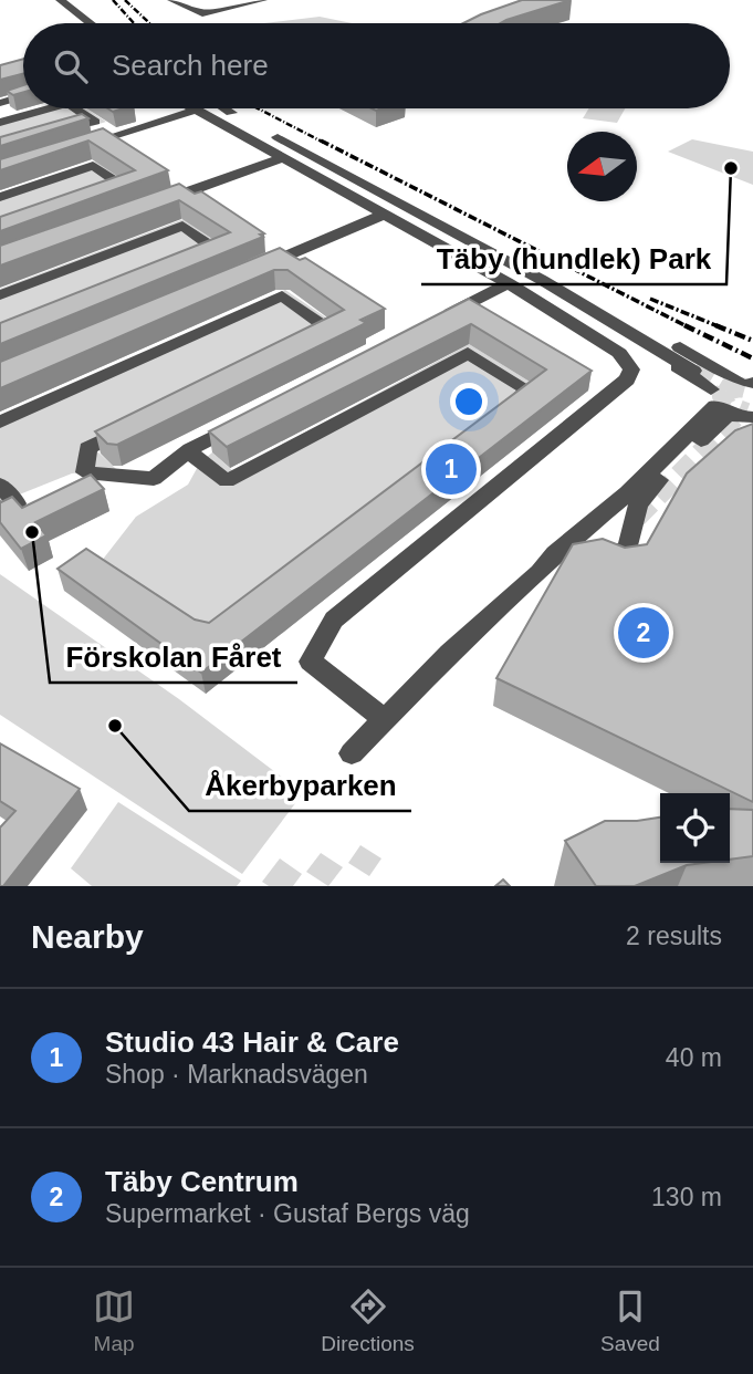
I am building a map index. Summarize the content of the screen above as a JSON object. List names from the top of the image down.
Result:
{
  "places": ["Täby (hundlek) Park", "Förskolan Fåret", "Åkerbyparken"],
  "north": "left",
  "page": {
    "search": "Search here",
    "pins": ["1", "2"],
    "heading": ["Nearby", "2 results"],
    "list": [
      {
        "mark": "1",
        "name": "Studio 43 Hair & Care",
        "note": "Shop · Marknadsvägen",
        "value": "40 m"
      },
      {
        "mark": "2",
        "name": "Täby Centrum",
        "note": "Supermarket · Gustaf Bergs väg",
        "value": "130 m"
      }
    ],
    "nav": ["Map", "Directions", "Saved"]
  }
}
